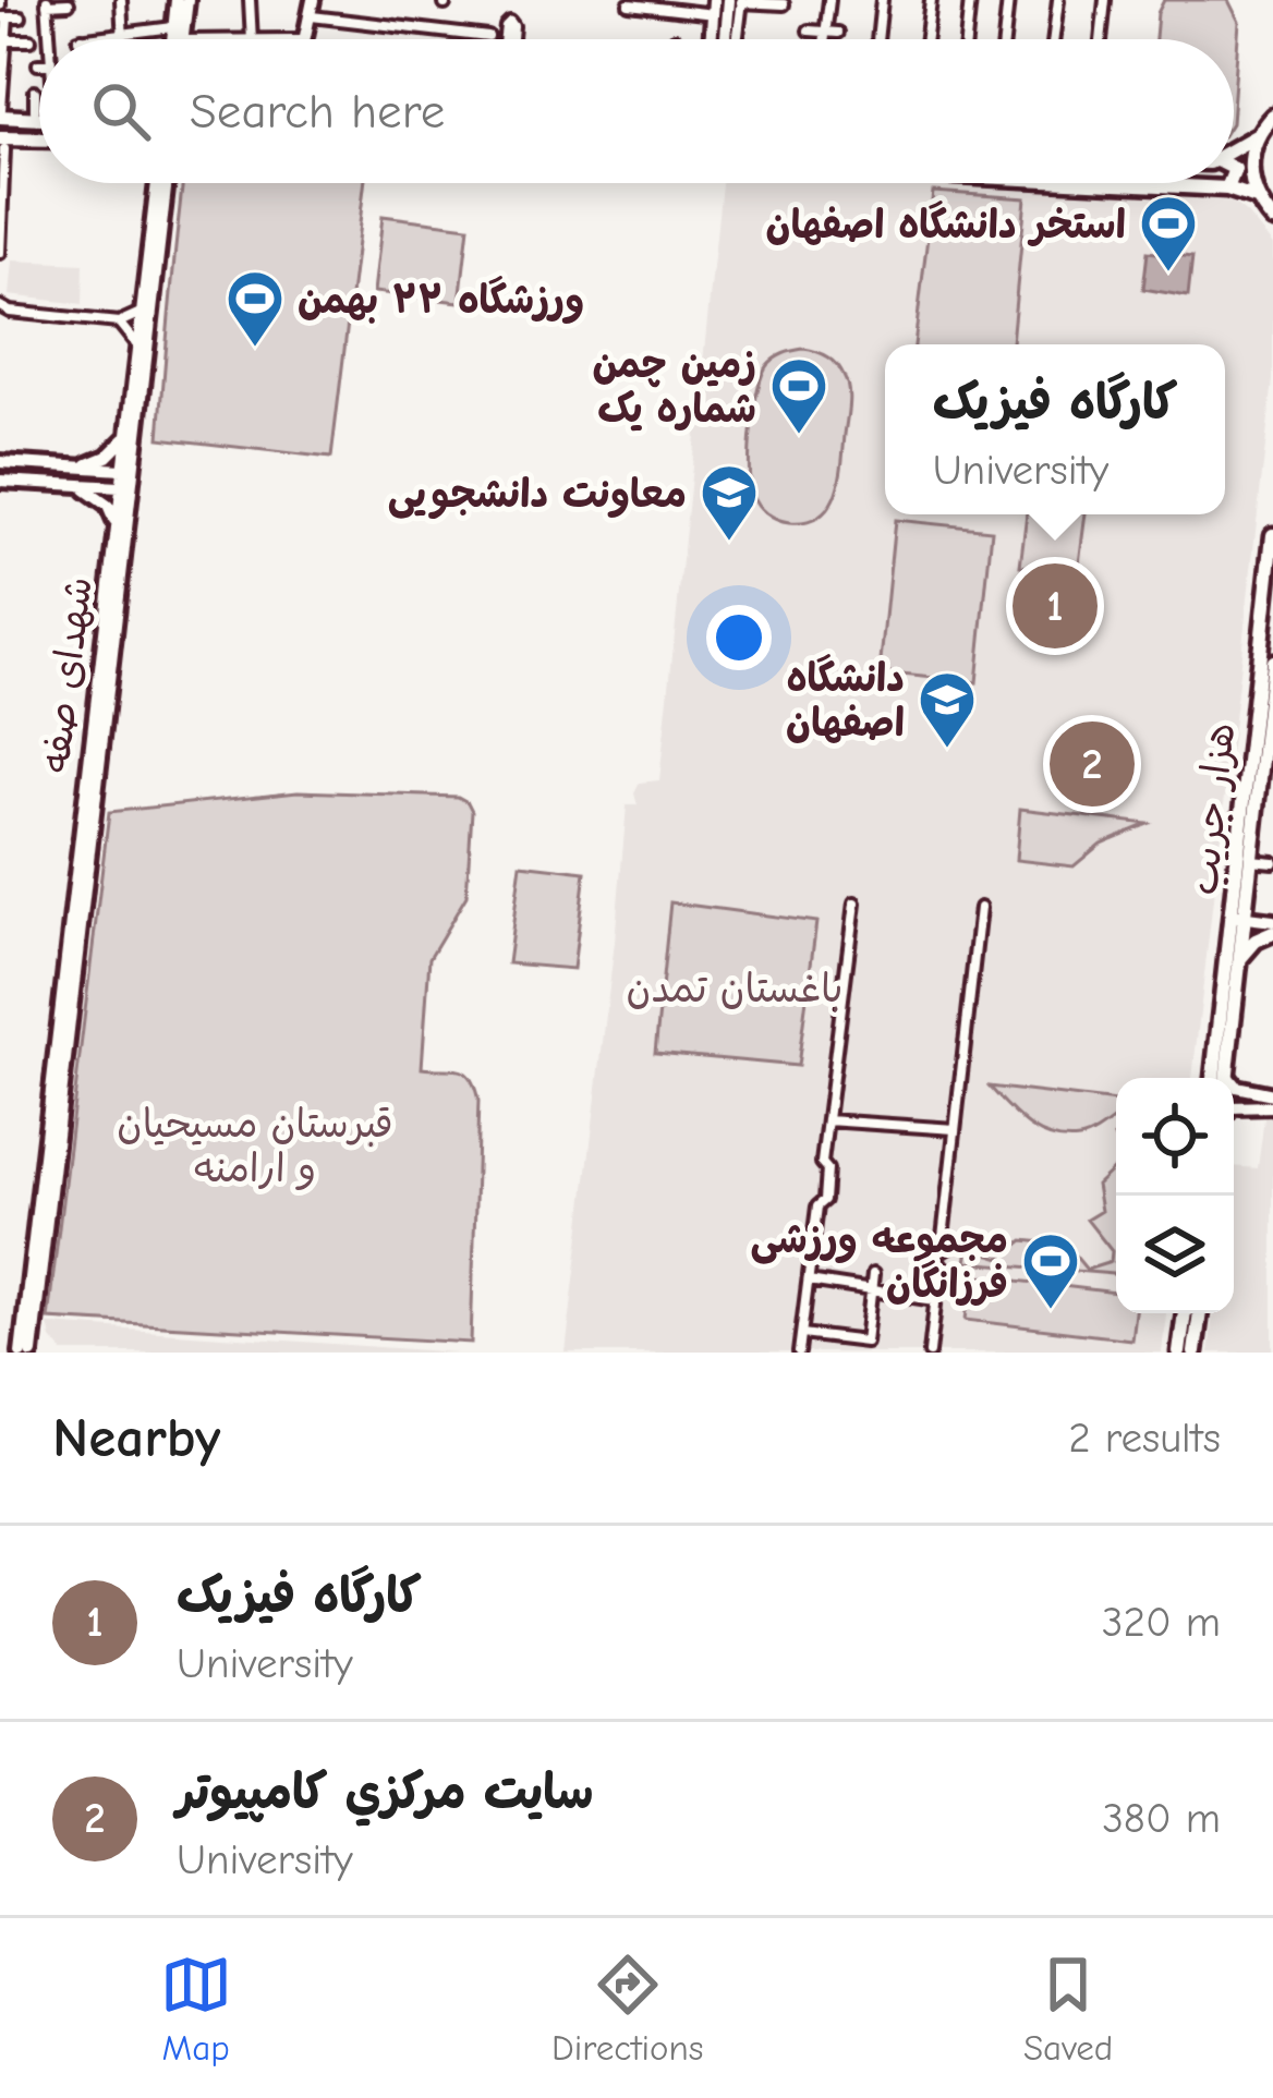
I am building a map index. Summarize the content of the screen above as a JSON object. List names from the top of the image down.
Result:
{
  "streets": {
    "main road": ["شهدای صفه", "هزار جریب"]
  },
  "parks": ["باغستان تمدن", "قبرستان مسیحیان و ارامنه"],
  "places": {
    "sports": [
      "استخر دانشگاه اصفهان",
      "ورزشگاه ۲۲ بهمن",
      "زمین چمن شماره یک",
      "مجموعه ورزشی فرزانگان"
    ],
    "school or university": ["معاونت دانشجویی", "دانشگاه اصفهان"]
  },
  "page": {
    "search": "Search here",
    "popup": ["کارگاه فیزیک", "University"],
    "pins": ["1", "2"],
    "heading": ["Nearby", "2 results"],
    "list": [
      {
        "mark": "1",
        "name": "کارگاه فیزیک",
        "note": "University",
        "value": "320 m"
      },
      {
        "mark": "2",
        "name": "سايت مرکزي کامپيوتر",
        "note": "University",
        "value": "380 m"
      }
    ],
    "nav": ["Map", "Directions", "Saved"]
  }
}
